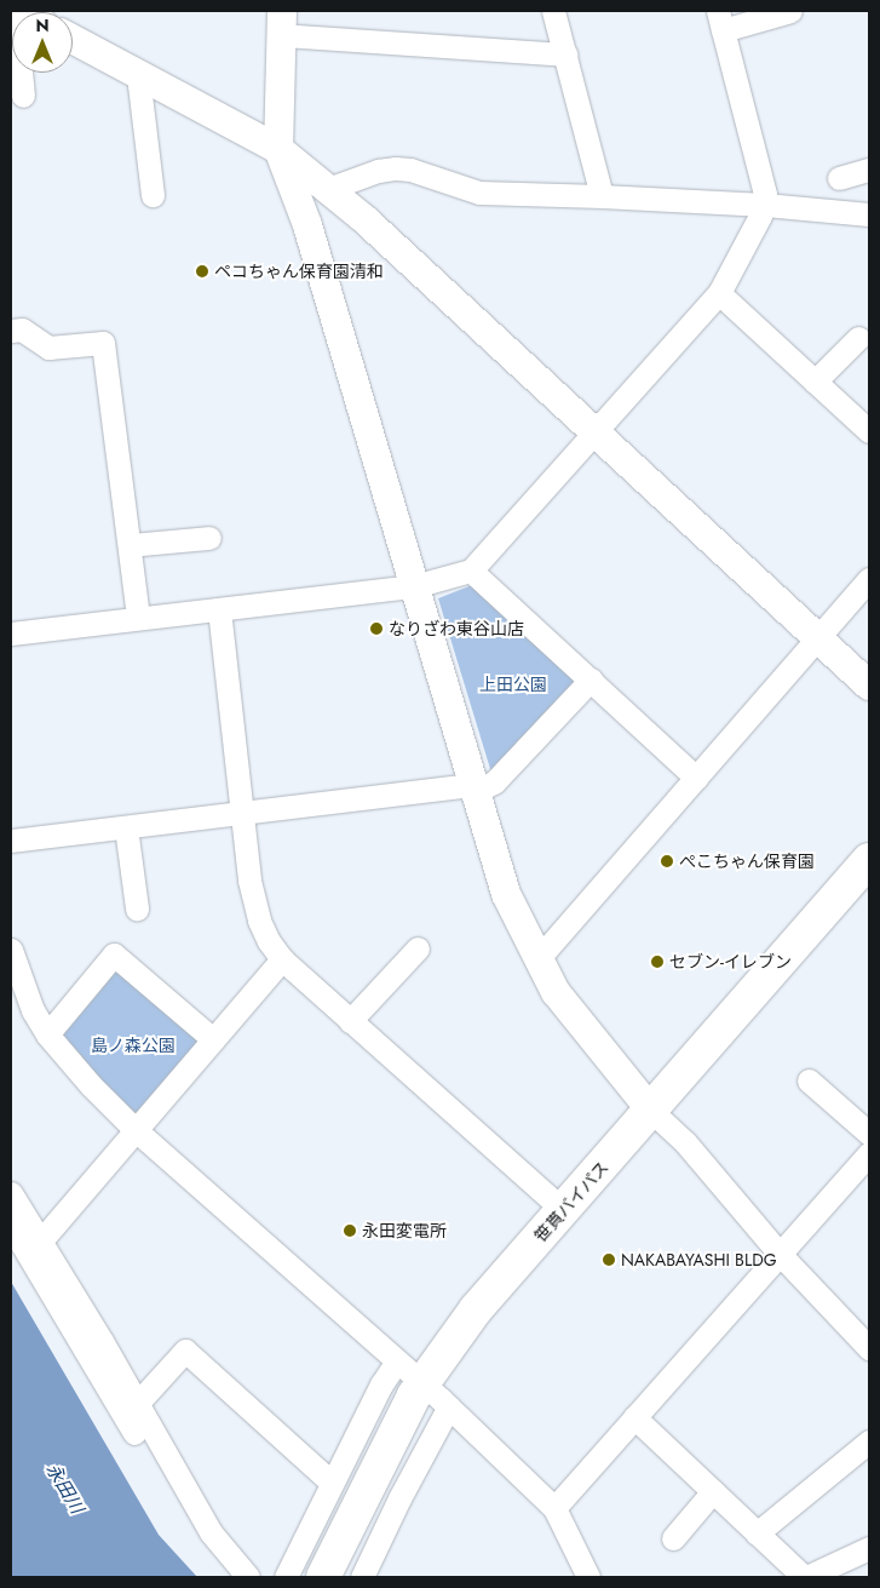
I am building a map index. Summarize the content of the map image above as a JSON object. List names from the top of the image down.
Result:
{
  "streets": {
    "main road": ["笹貫バイパス"]
  },
  "water": ["永田川"],
  "parks": ["上田公園", "島ノ森公園"],
  "places": [
    "ペコちゃん保育園清和",
    "なりざわ東谷山店",
    "ぺこちゃん保育園",
    "セブン-イレブン",
    "永田変電所",
    "NAKABAYASHI BLDG"
  ],
  "north": "top"
}
